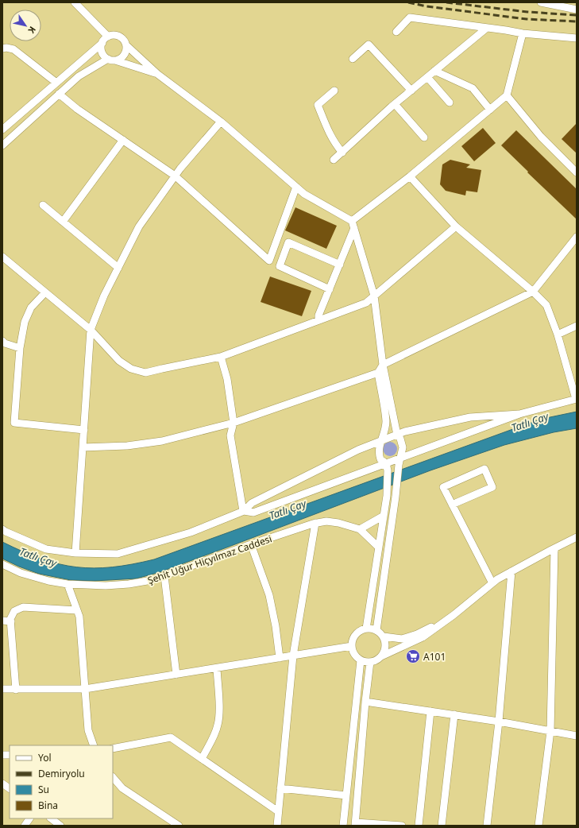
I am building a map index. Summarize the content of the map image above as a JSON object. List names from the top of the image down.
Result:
{
  "streets": {
    "street": ["Şehit Uğur Hiçyılmaz Caddesi"]
  },
  "water": ["Tatlı Çay"],
  "places": {
    "supermarket": ["A101"]
  },
  "legend": [
    "Yol",
    "Demiryolu",
    "Su",
    "Bina"
  ],
  "north": "bottom right"
}
